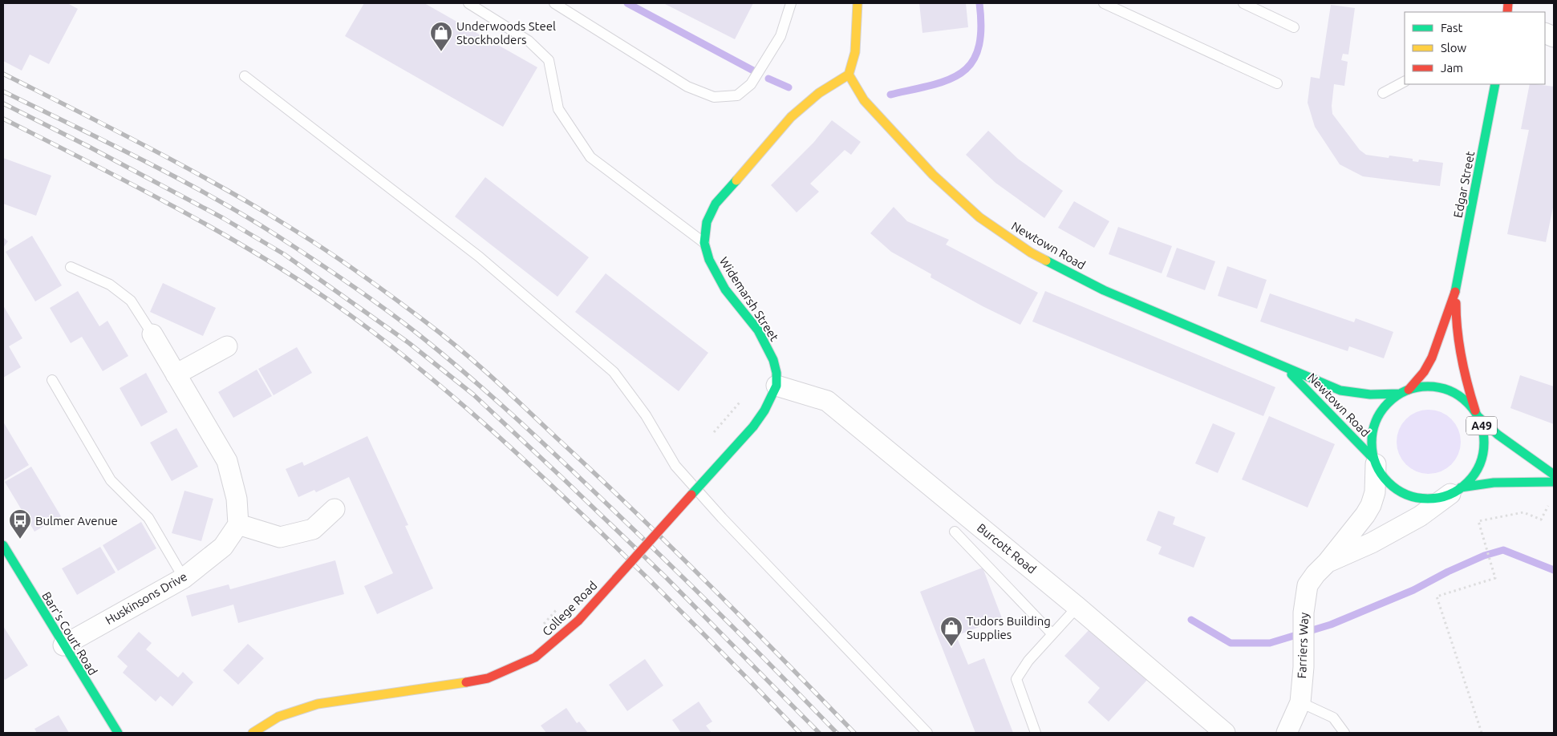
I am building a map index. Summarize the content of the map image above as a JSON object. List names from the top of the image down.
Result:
{
  "streets": {
    "main road": [
      "Edgar Street",
      "Newtown Road",
      "Widemarsh Street",
      "A49",
      "College Road",
      "Barr's Court Road"
    ],
    "street": ["Burcott Road", "Huskinsons Drive", "Farriers Way"]
  },
  "crossings": [
    ["Edgar Street", "Newtown Road"],
    ["Edgar Street", "A49"],
    ["Edgar Street", "Farriers Way"],
    ["Newtown Road", "Widemarsh Street"],
    ["Newtown Road", "A49"],
    ["Newtown Road", "Farriers Way"],
    ["Widemarsh Street", "Burcott Road"],
    ["Widemarsh Street", "College Road"],
    ["A49", "Farriers Way"],
    ["Burcott Road", "College Road"],
    ["Huskinsons Drive", "Barr's Court Road"]
  ],
  "places": {
    "shop": ["Underwoods Steel Stockholders", "Tudors Building Supplies"],
    "bus stop": ["Bulmer Avenue"]
  },
  "legend": ["Fast", "Slow", "Jam"]
}
